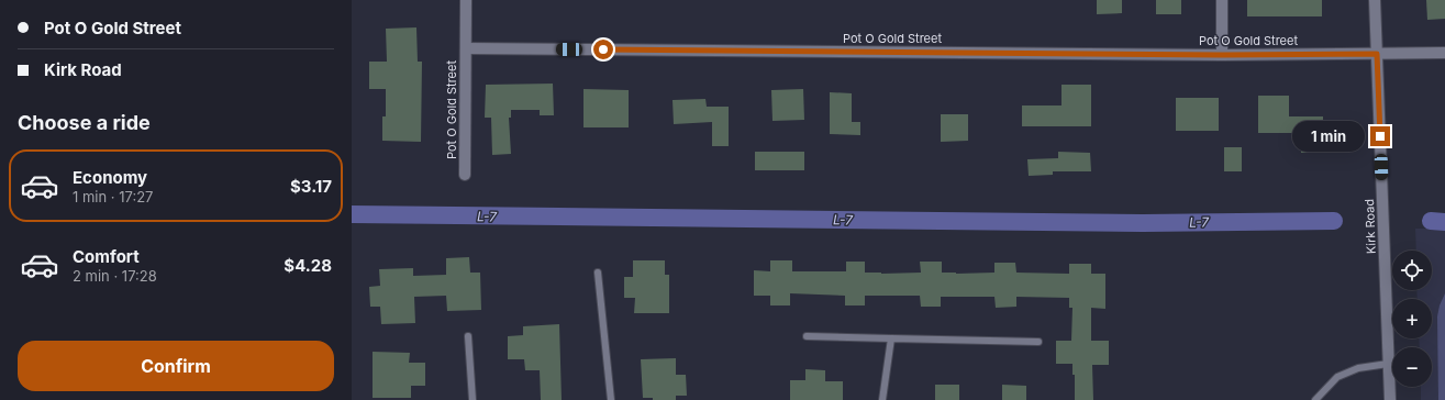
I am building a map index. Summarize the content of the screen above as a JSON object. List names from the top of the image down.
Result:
{
  "streets": {
    "street": ["Pot O Gold Street", "Kirk Road"]
  },
  "crossings": [
    ["Pot O Gold Street", "Kirk Road"]
  ],
  "water": ["L-7"],
  "page": {
    "banner": ["Pot O Gold Street", "Kirk Road"],
    "heading": "Choose a ride",
    "bubble": "1 min",
    "list": [
      {
        "name": "Economy",
        "note": "1 min · 17:27",
        "value": "$3.17"
      },
      {
        "name": "Comfort",
        "note": "2 min · 17:28",
        "value": "$4.28"
      }
    ],
    "map_buttons": ["+", "−"],
    "buttons": "Confirm"
  }
}
